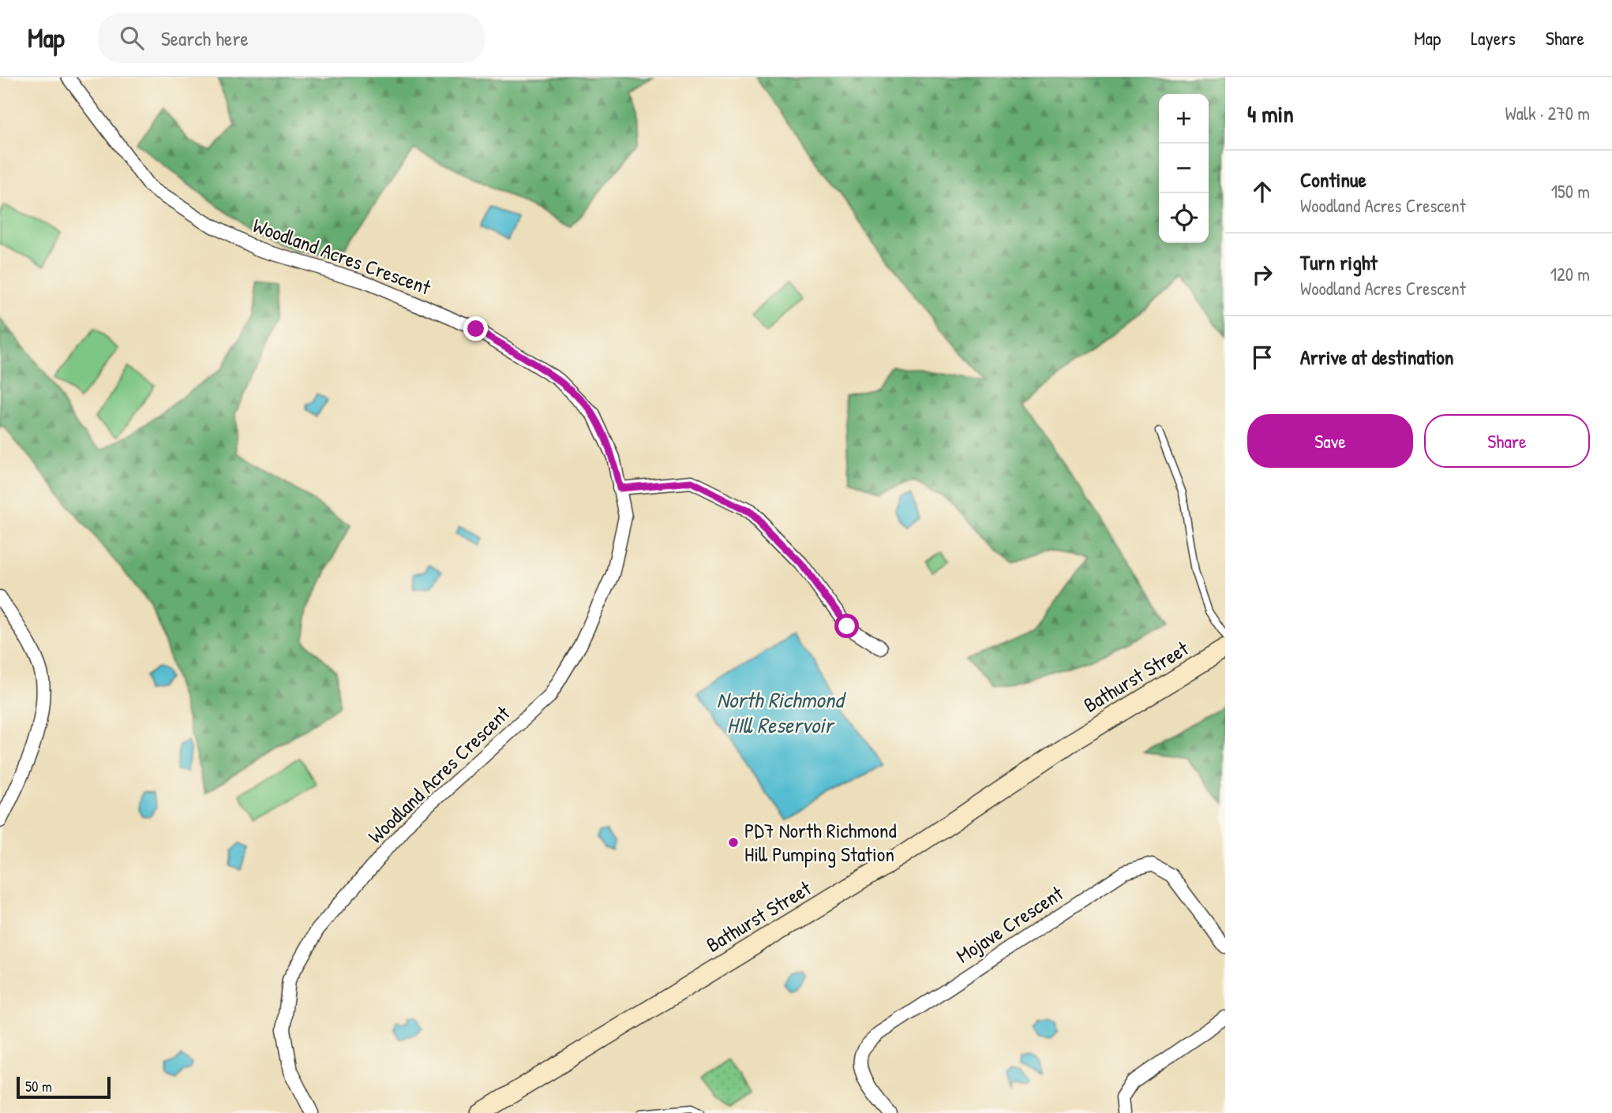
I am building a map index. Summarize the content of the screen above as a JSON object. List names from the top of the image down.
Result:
{
  "streets": {
    "main road": ["Bathurst Street"],
    "street": ["Woodland Acres Crescent", "Mojave Crescent"]
  },
  "water": ["North Richmond HIll Reservoir"],
  "places": ["PD7 North Richmond Hill Pumping Station"],
  "scale_bar": "50 m",
  "page": {
    "header": "Map",
    "search": "Search here",
    "nav": ["Map", "Layers", "Share"],
    "heading": ["4 min", "Walk · 270 m"],
    "map_buttons": ["+", "−"],
    "list": [
      ["Continue", "Woodland Acres Crescent", "150 m"],
      ["Turn right", "Woodland Acres Crescent", "120 m"],
      "Arrive at destination"
    ],
    "buttons": ["Save", "Share"],
    "scale": "50 m"
  }
}
